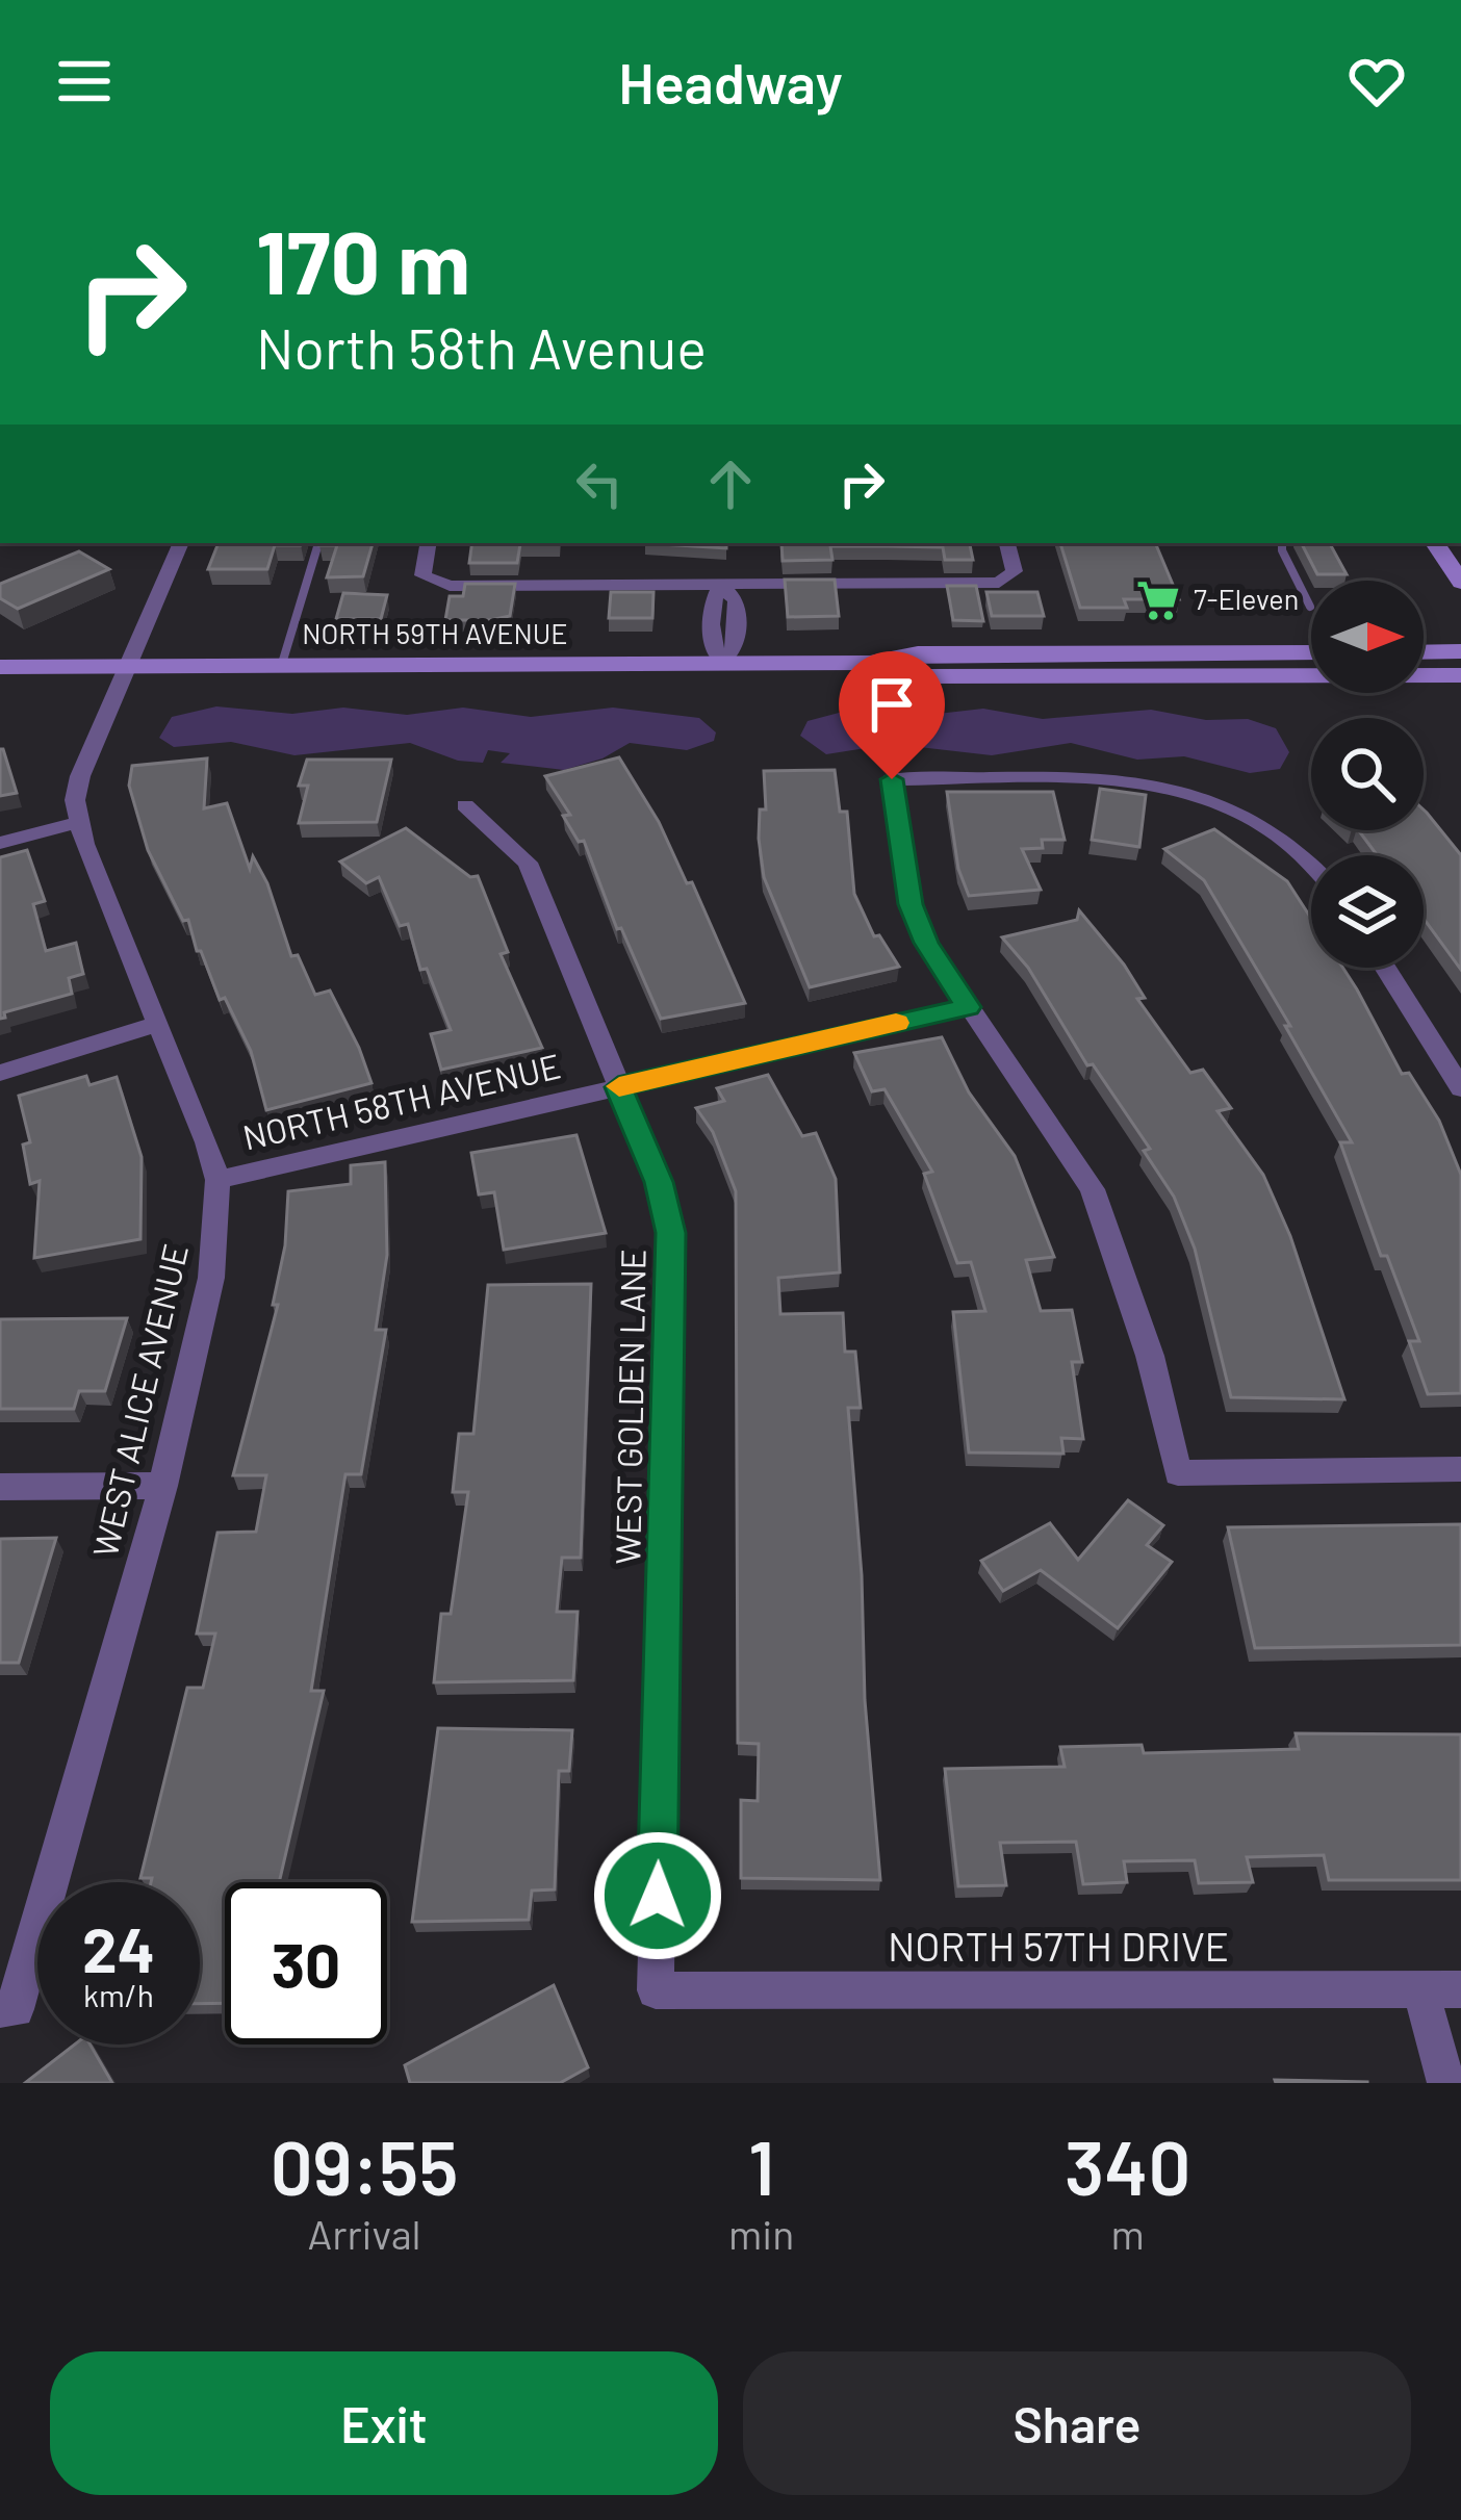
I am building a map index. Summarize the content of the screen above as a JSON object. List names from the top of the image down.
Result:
{
  "streets": {
    "main road": ["NORTH 59TH AVENUE"],
    "street": [
      "NORTH 58TH AVENUE",
      "WEST ALICE AVENUE",
      "WEST GOLDEN LANE",
      "NORTH 57TH DRIVE"
    ]
  },
  "crossings": [
    ["NORTH 58TH AVENUE", "WEST ALICE AVENUE"],
    ["NORTH 58TH AVENUE", "WEST GOLDEN LANE"],
    ["WEST GOLDEN LANE", "NORTH 57TH DRIVE"]
  ],
  "places": {
    "supermarket": ["7-Eleven"]
  },
  "north": "right",
  "page": {
    "header": "Headway",
    "turn": ["170 m", "North 58th Avenue"],
    "speed": "24 km/h",
    "limit": "30",
    "eta": [
      "09:55",
      "Arrival",
      "1",
      "min",
      "340",
      "m"
    ],
    "buttons": ["Exit", "Share"]
  }
}
